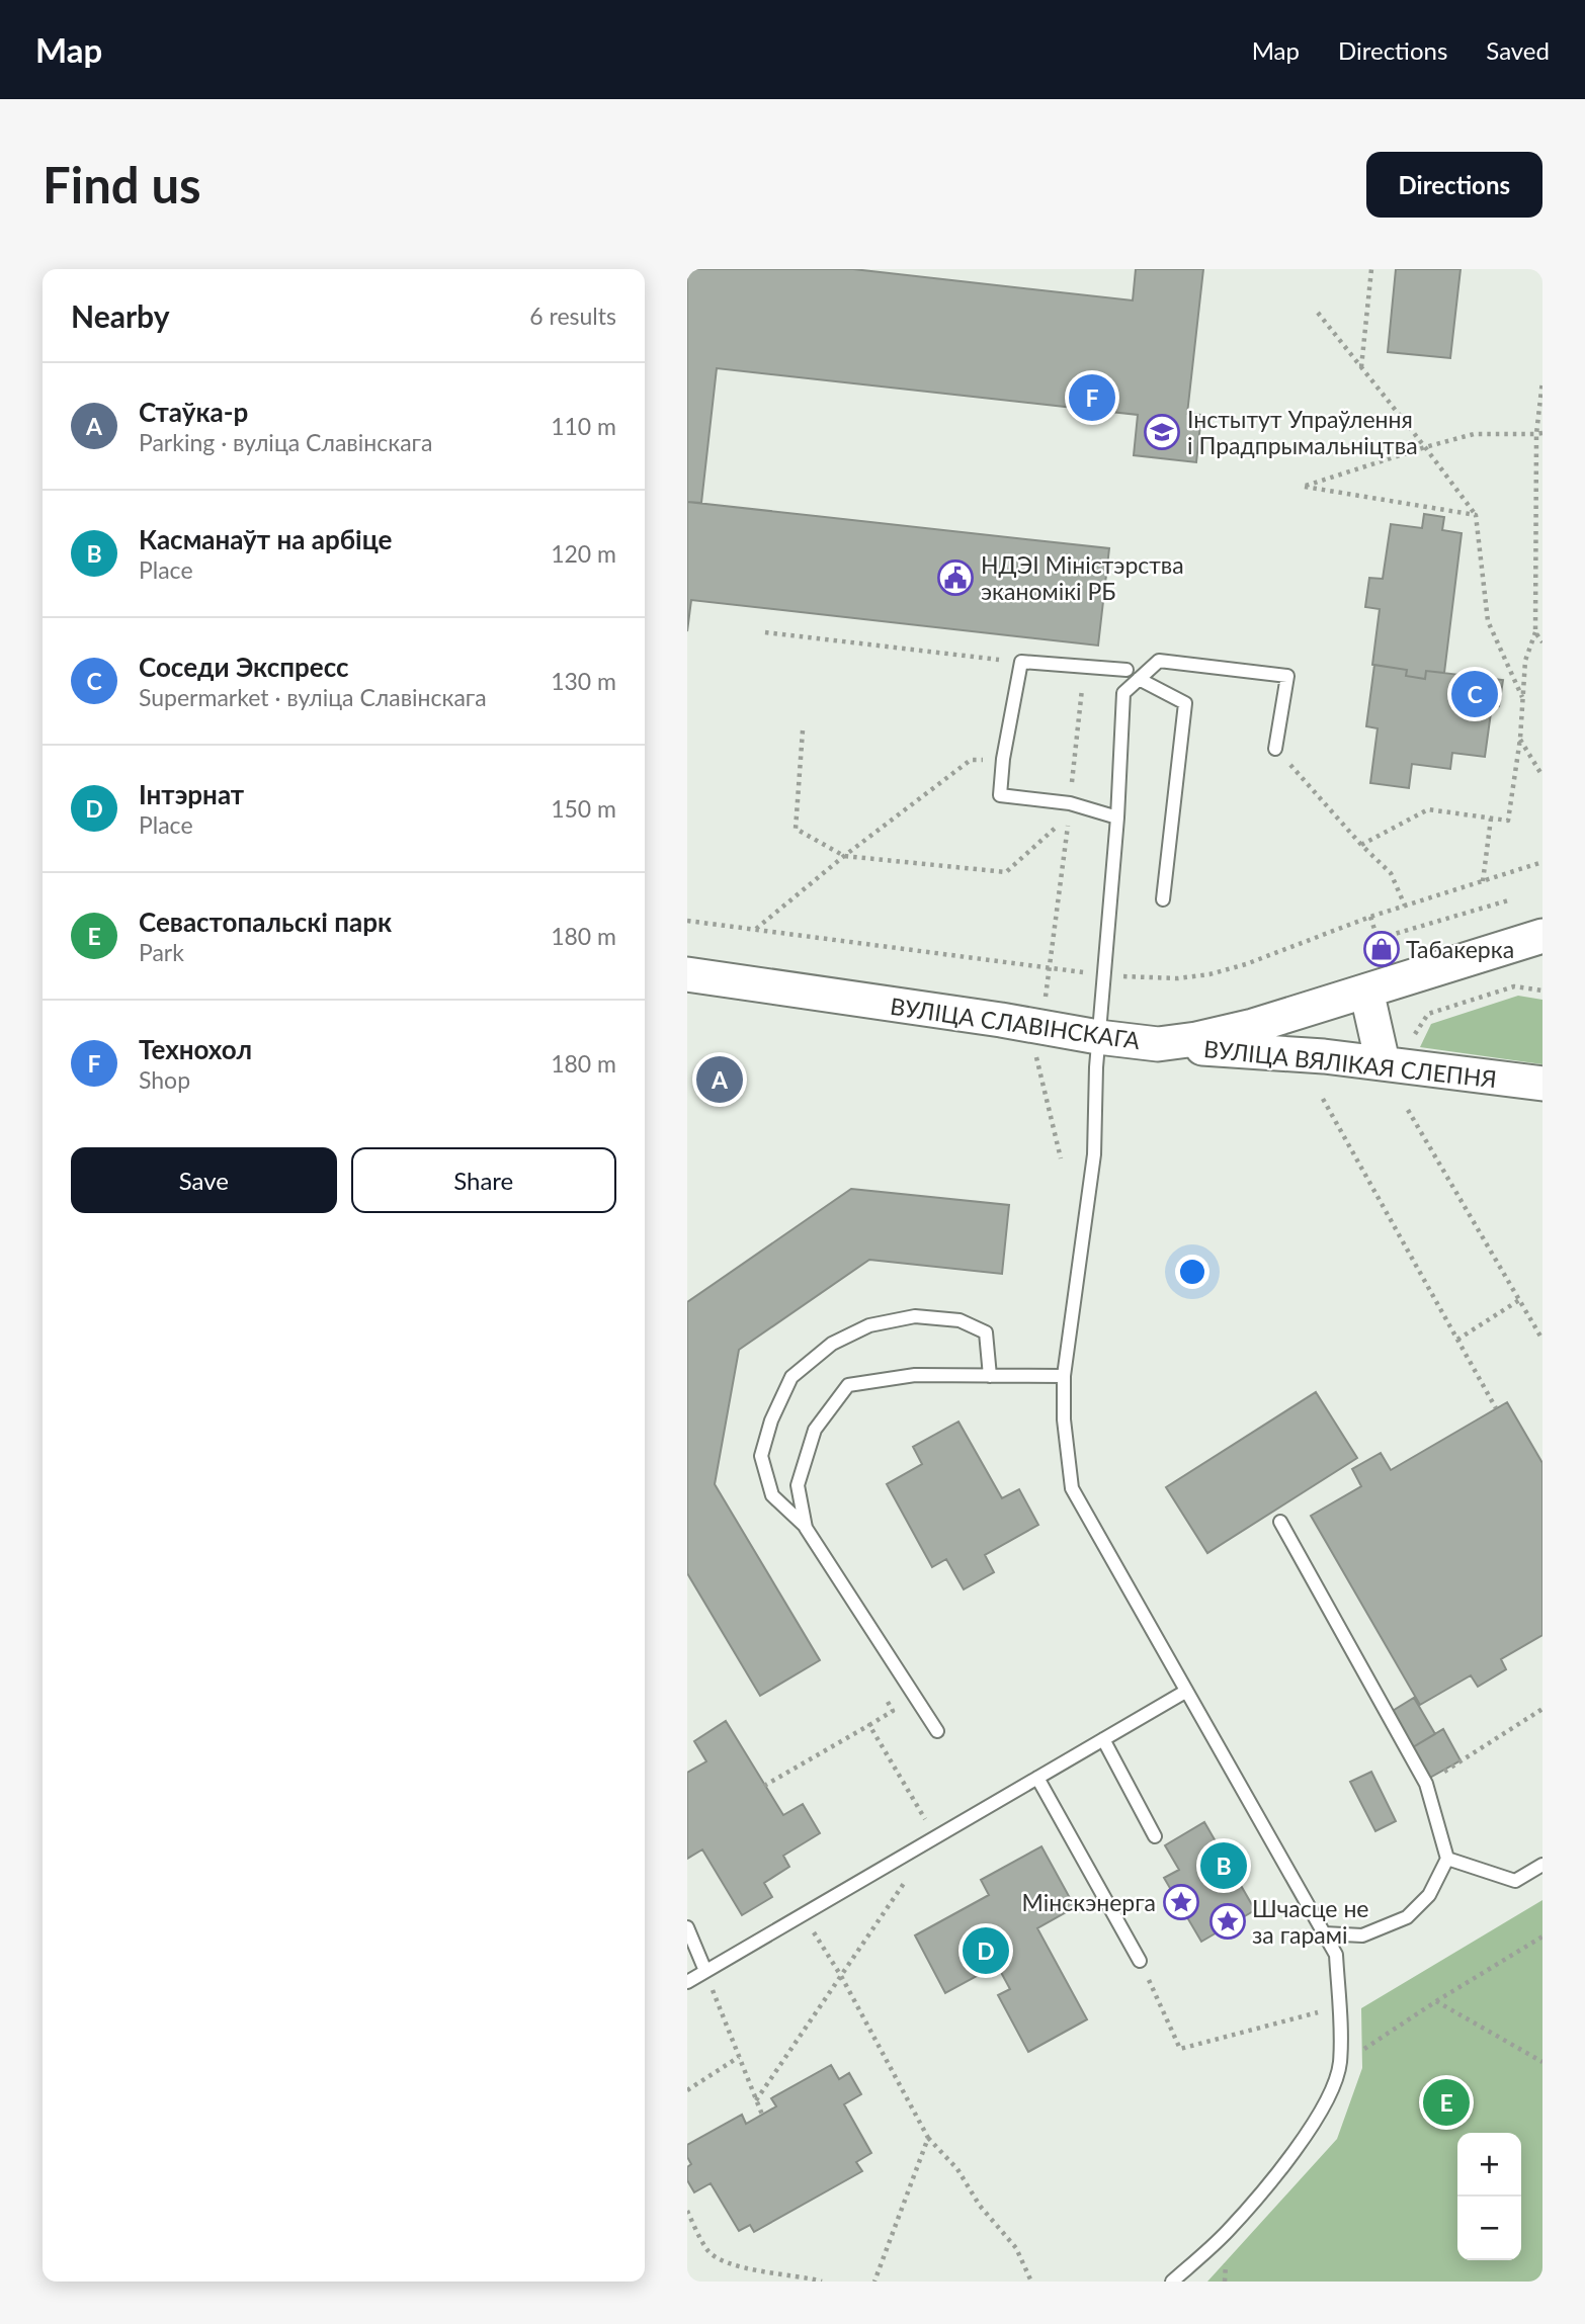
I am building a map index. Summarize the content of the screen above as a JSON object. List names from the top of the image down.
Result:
{
  "streets": {
    "street": ["ВУЛІЦА СЛАВІНСКАГА", "ВУЛІЦА ВЯЛІКАЯ СЛЕПНЯ"]
  },
  "crossings": [
    ["ВУЛІЦА СЛАВІНСКАГА", "ВУЛІЦА ВЯЛІКАЯ СЛЕПНЯ"]
  ],
  "places": {
    "school or university": ["Інстытут Упраўлення і Прадпрымальніцтва"],
    "public building": ["НДЭІ Міністэрства эканомікі РБ"],
    "shop": ["Табакерка"],
    "place": ["Мінскэнерга", "Шчасце не за гарамі"]
  },
  "page": {
    "header": "Map",
    "nav": ["Map", "Directions", "Saved"],
    "buttons": [
      "Directions",
      ["Save", "Share"]
    ],
    "title": "Find us",
    "heading": ["Nearby", "6 results"],
    "list": [
      {
        "mark": "A",
        "name": "Стаўка-р",
        "note": "Parking · вуліца Славінскага",
        "value": "110 m"
      },
      {
        "mark": "B",
        "name": "Касманаўт на арбіце",
        "note": "Place",
        "value": "120 m"
      },
      {
        "mark": "C",
        "name": "Соседи Экспресс",
        "note": "Supermarket · вуліца Славінскага",
        "value": "130 m"
      },
      {
        "mark": "D",
        "name": "Інтэрнат",
        "note": "Place",
        "value": "150 m"
      },
      {
        "mark": "E",
        "name": "Севастопальскі парк",
        "note": "Park",
        "value": "180 m"
      },
      {
        "mark": "F",
        "name": "Технохол",
        "note": "Shop",
        "value": "180 m"
      }
    ],
    "pins": [
      "F",
      "C",
      "A",
      "B",
      "D",
      "E"
    ],
    "map_buttons": ["+", "−"]
  }
}
